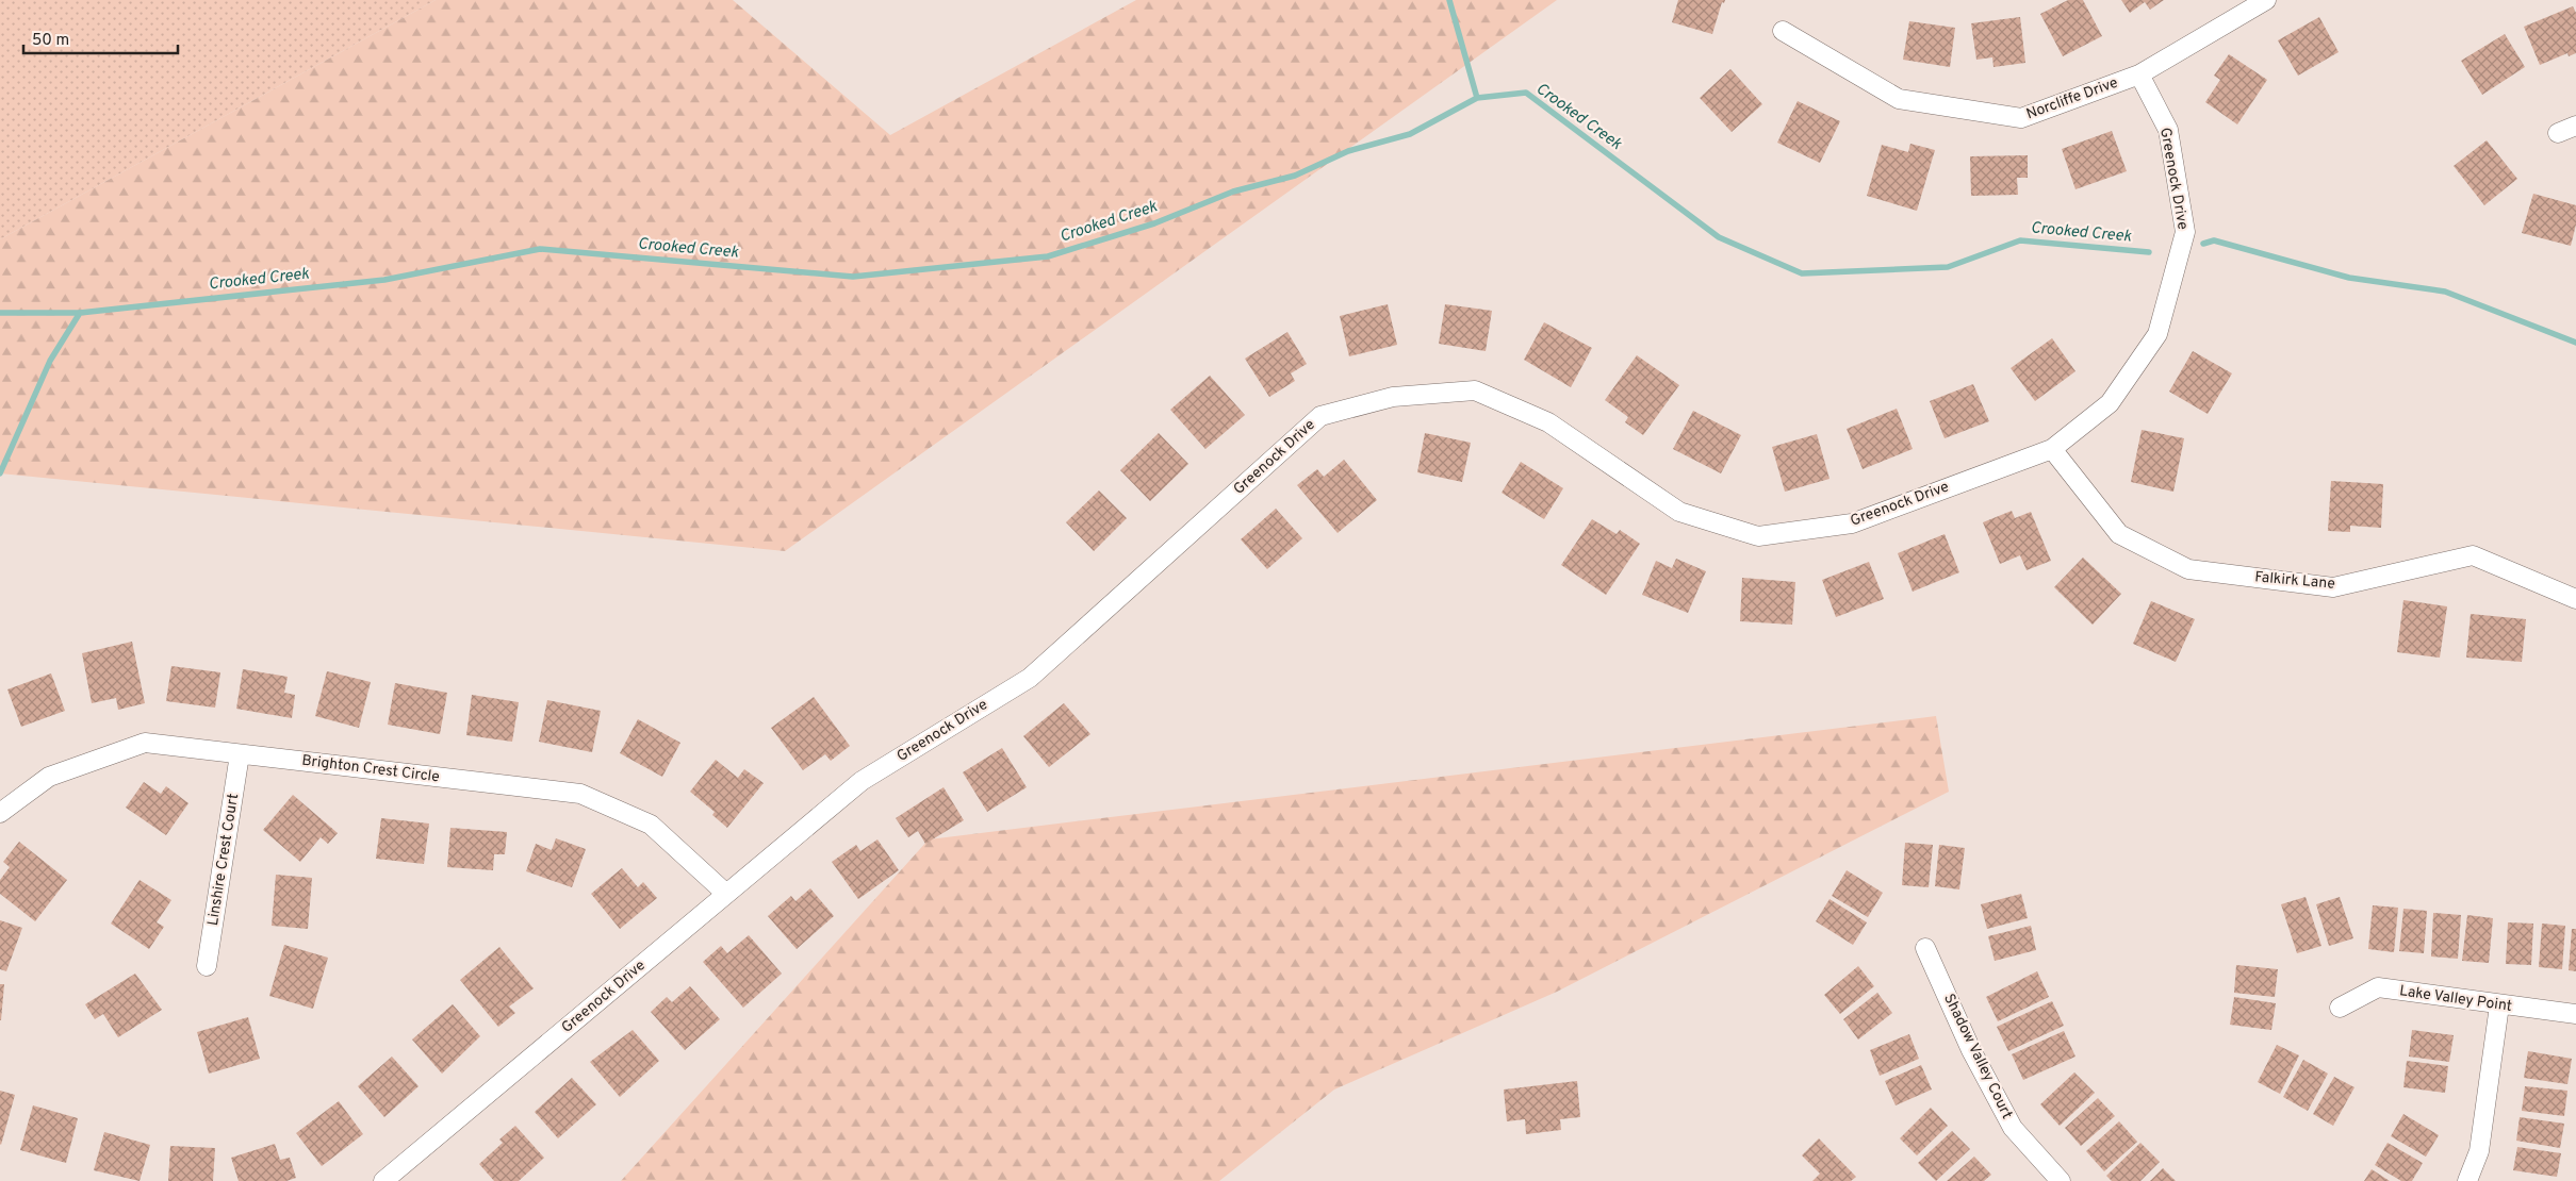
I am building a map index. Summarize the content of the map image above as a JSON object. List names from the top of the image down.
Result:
{
  "streets": {
    "street": [
      "Norcliffe Drive",
      "Greenock Drive",
      "Falkirk Lane",
      "Brighton Crest Circle",
      "Linshire Crest Court",
      "Lake Valley Point",
      "Shadow Valley Court"
    ]
  },
  "crossings": [
    ["Norcliffe Drive", "Greenock Drive"],
    ["Greenock Drive", "Falkirk Lane"],
    ["Greenock Drive", "Brighton Crest Circle"],
    ["Brighton Crest Circle", "Linshire Crest Court"]
  ],
  "water": ["Crooked Creek"],
  "scale_bar": "50 m"
}
